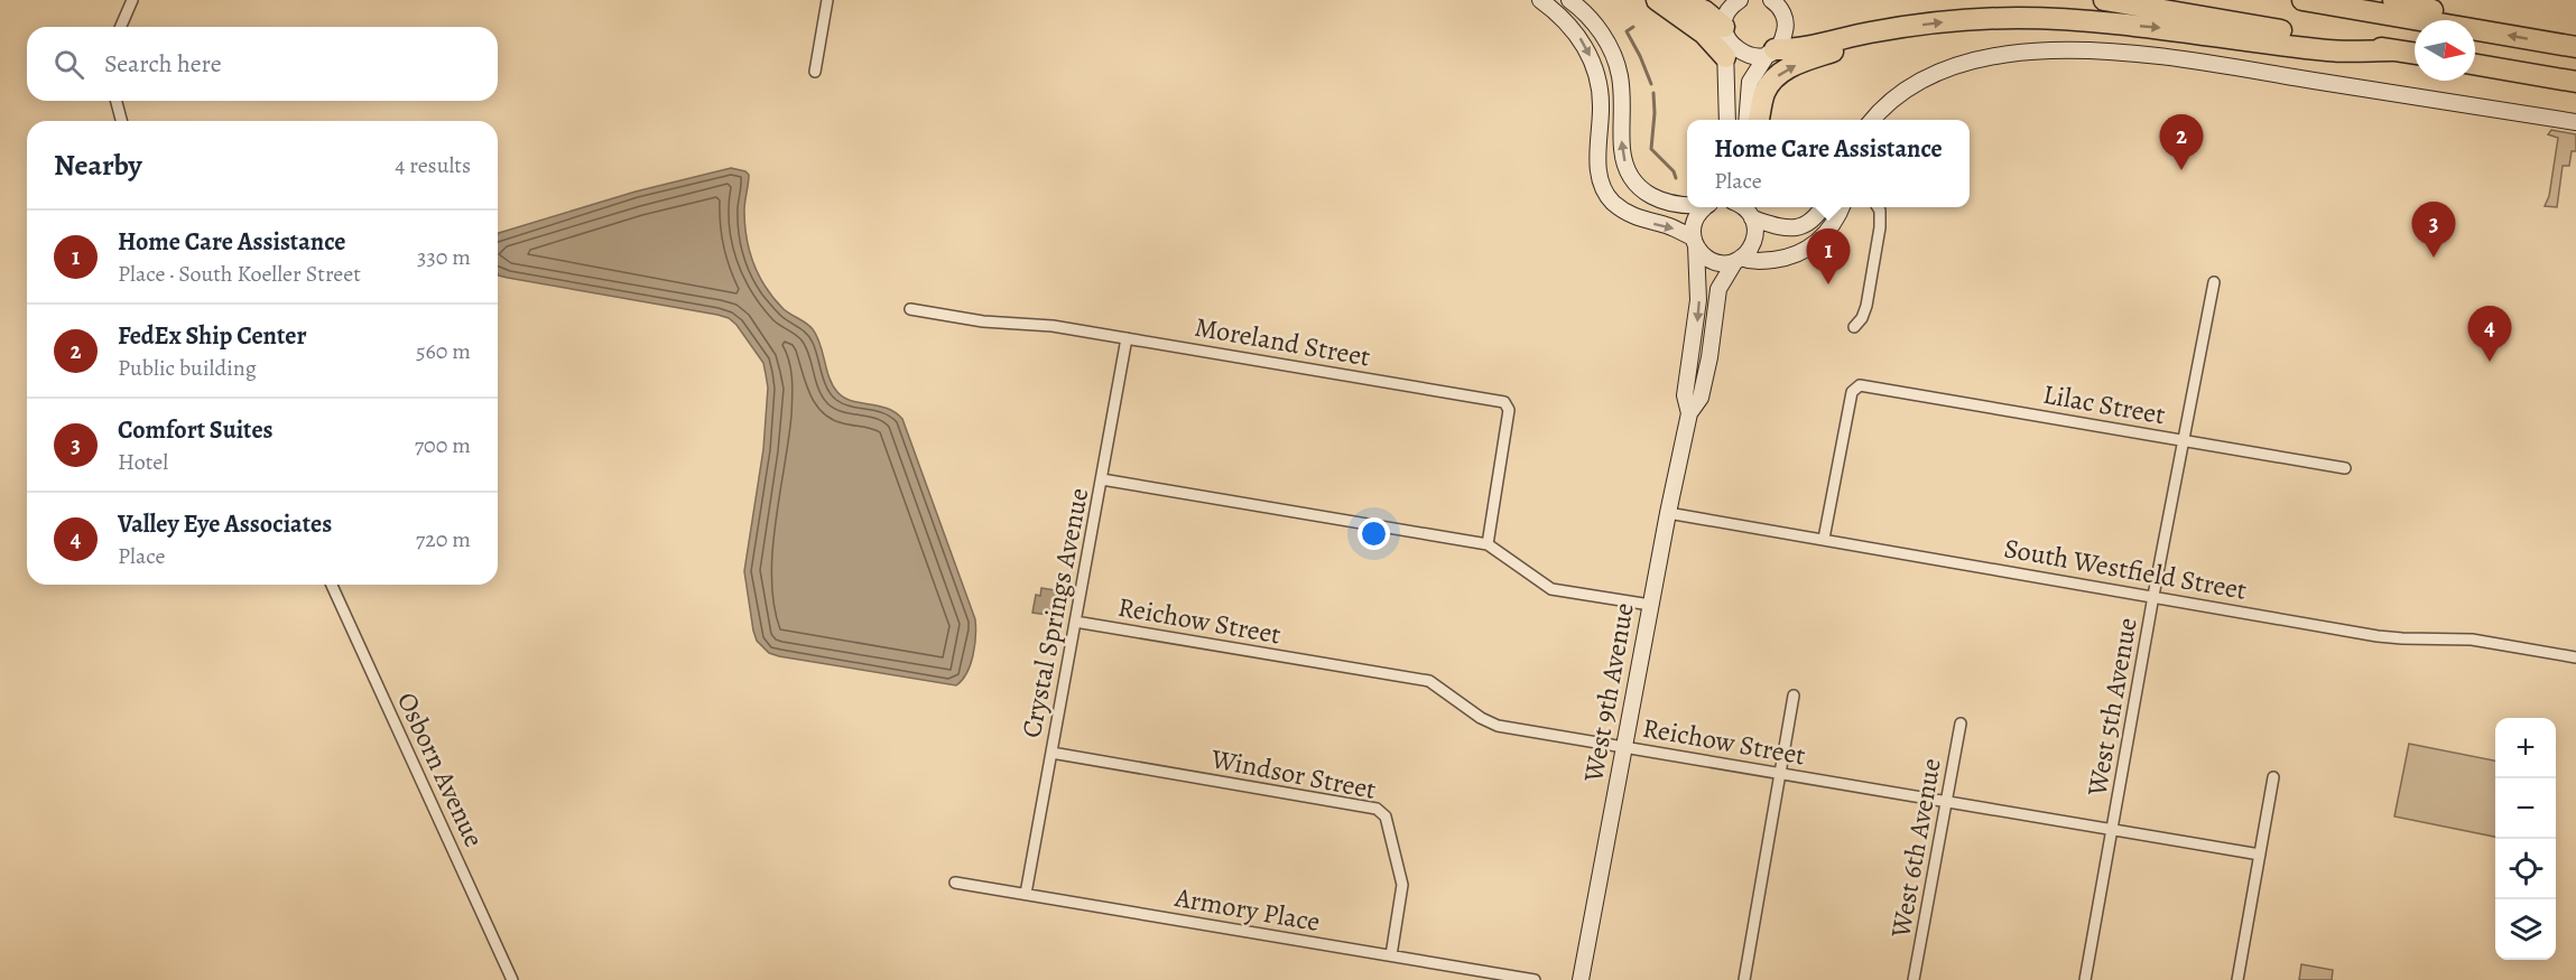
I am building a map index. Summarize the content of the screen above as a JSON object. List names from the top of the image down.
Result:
{
  "streets": {
    "street": [
      "Moreland Street",
      "Lilac Street",
      "South Westfield Street",
      "Crystal Springs Avenue",
      "Reichow Street",
      "West 9th Avenue",
      "West 5th Avenue",
      "Osborn Avenue",
      "Windsor Street",
      "West 6th Avenue",
      "Armory Place"
    ]
  },
  "crossings": [
    ["Moreland Street", "Crystal Springs Avenue"],
    ["Lilac Street", "South Westfield Street"],
    ["Lilac Street", "West 5th Avenue"],
    ["South Westfield Street", "West 9th Avenue"],
    ["South Westfield Street", "West 5th Avenue"],
    ["Crystal Springs Avenue", "Reichow Street"],
    ["Crystal Springs Avenue", "Windsor Street"],
    ["Crystal Springs Avenue", "Armory Place"],
    ["Reichow Street", "West 9th Avenue"],
    ["Reichow Street", "West 5th Avenue"],
    ["Reichow Street", "West 6th Avenue"],
    ["Windsor Street", "Armory Place"]
  ],
  "north": "right",
  "page": {
    "search": "Search here",
    "pins": [
      "2",
      "3",
      "1",
      "4"
    ],
    "popup": ["Home Care Assistance", "Place"],
    "heading": ["Nearby", "4 results"],
    "list": [
      {
        "mark": "1",
        "name": "Home Care Assistance",
        "note": "Place · South Koeller Street",
        "value": "330 m"
      },
      {
        "mark": "2",
        "name": "FedEx Ship Center",
        "note": "Public building",
        "value": "560 m"
      },
      {
        "mark": "3",
        "name": "Comfort Suites",
        "note": "Hotel",
        "value": "700 m"
      },
      {
        "mark": "4",
        "name": "Valley Eye Associates",
        "note": "Place",
        "value": "720 m"
      }
    ],
    "map_buttons": ["+", "−"]
  }
}
